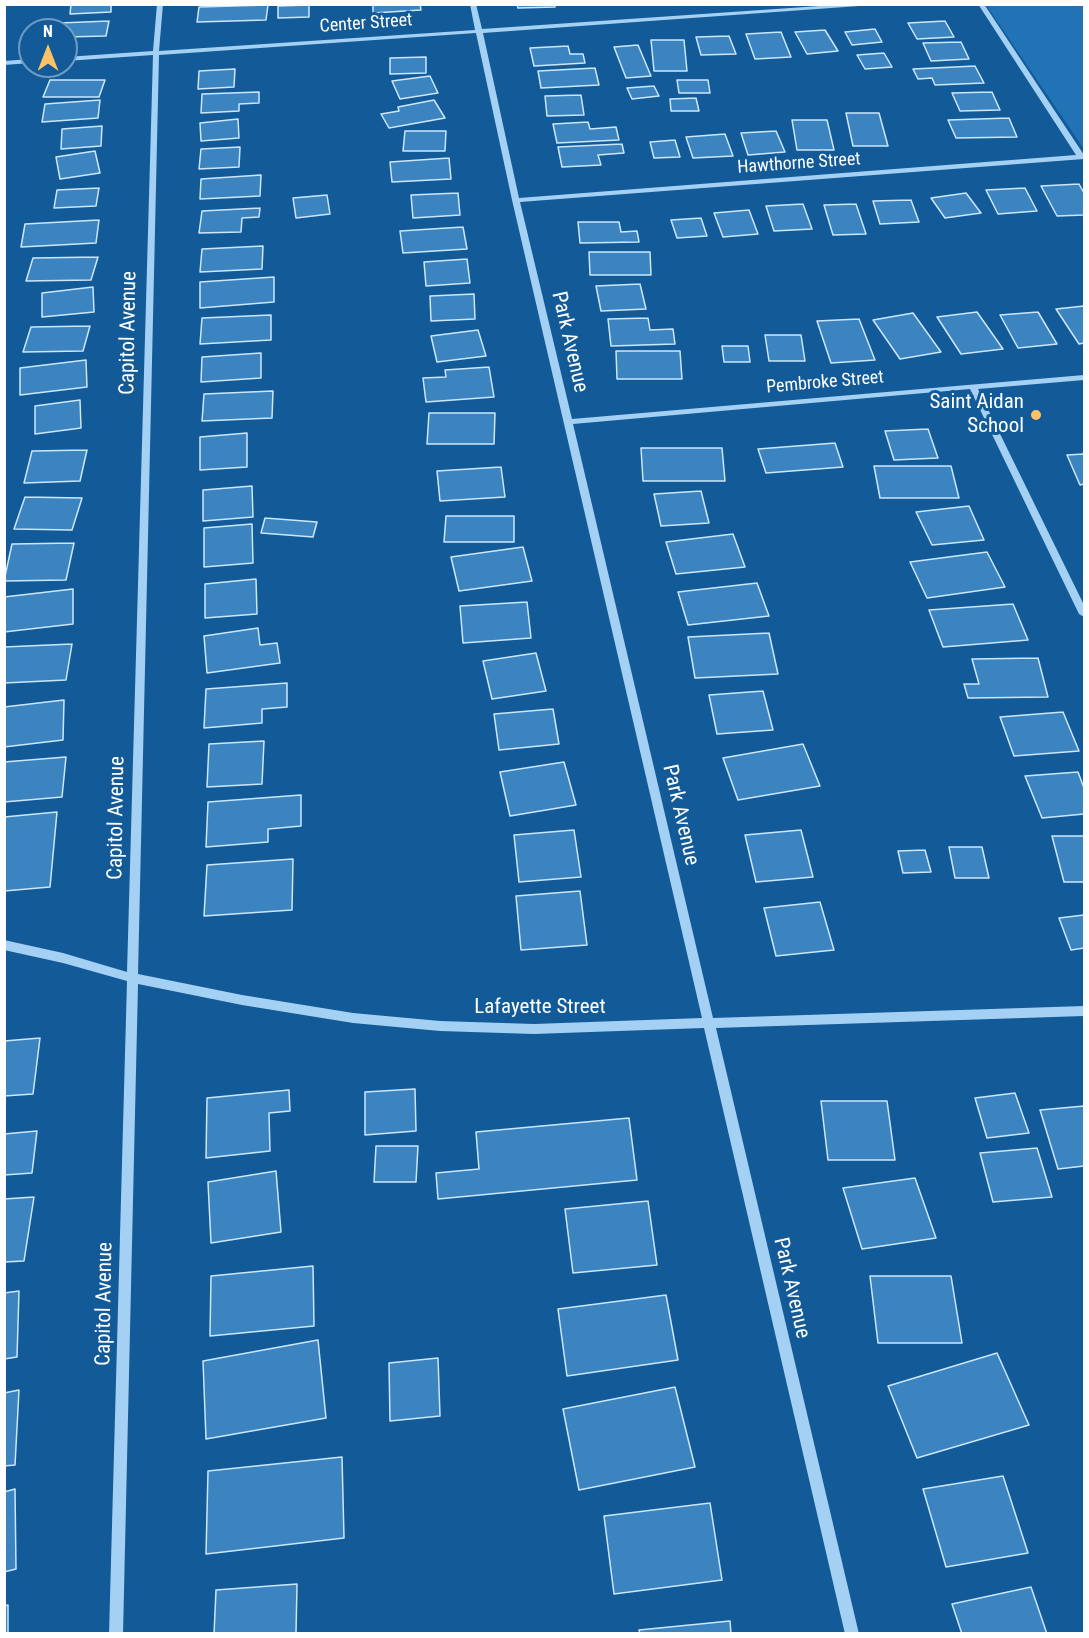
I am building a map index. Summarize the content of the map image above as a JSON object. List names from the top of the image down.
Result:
{
  "streets": {
    "street": [
      "Center Street",
      "Hawthorne Street",
      "Capitol Avenue",
      "Park Avenue",
      "Pembroke Street",
      "Lafayette Street"
    ]
  },
  "crossings": [
    ["Center Street", "Capitol Avenue"],
    ["Center Street", "Park Avenue"],
    ["Hawthorne Street", "Park Avenue"],
    ["Capitol Avenue", "Lafayette Street"],
    ["Park Avenue", "Pembroke Street"],
    ["Park Avenue", "Lafayette Street"]
  ],
  "places": ["Saint Aidan School"],
  "north": "top"
}
